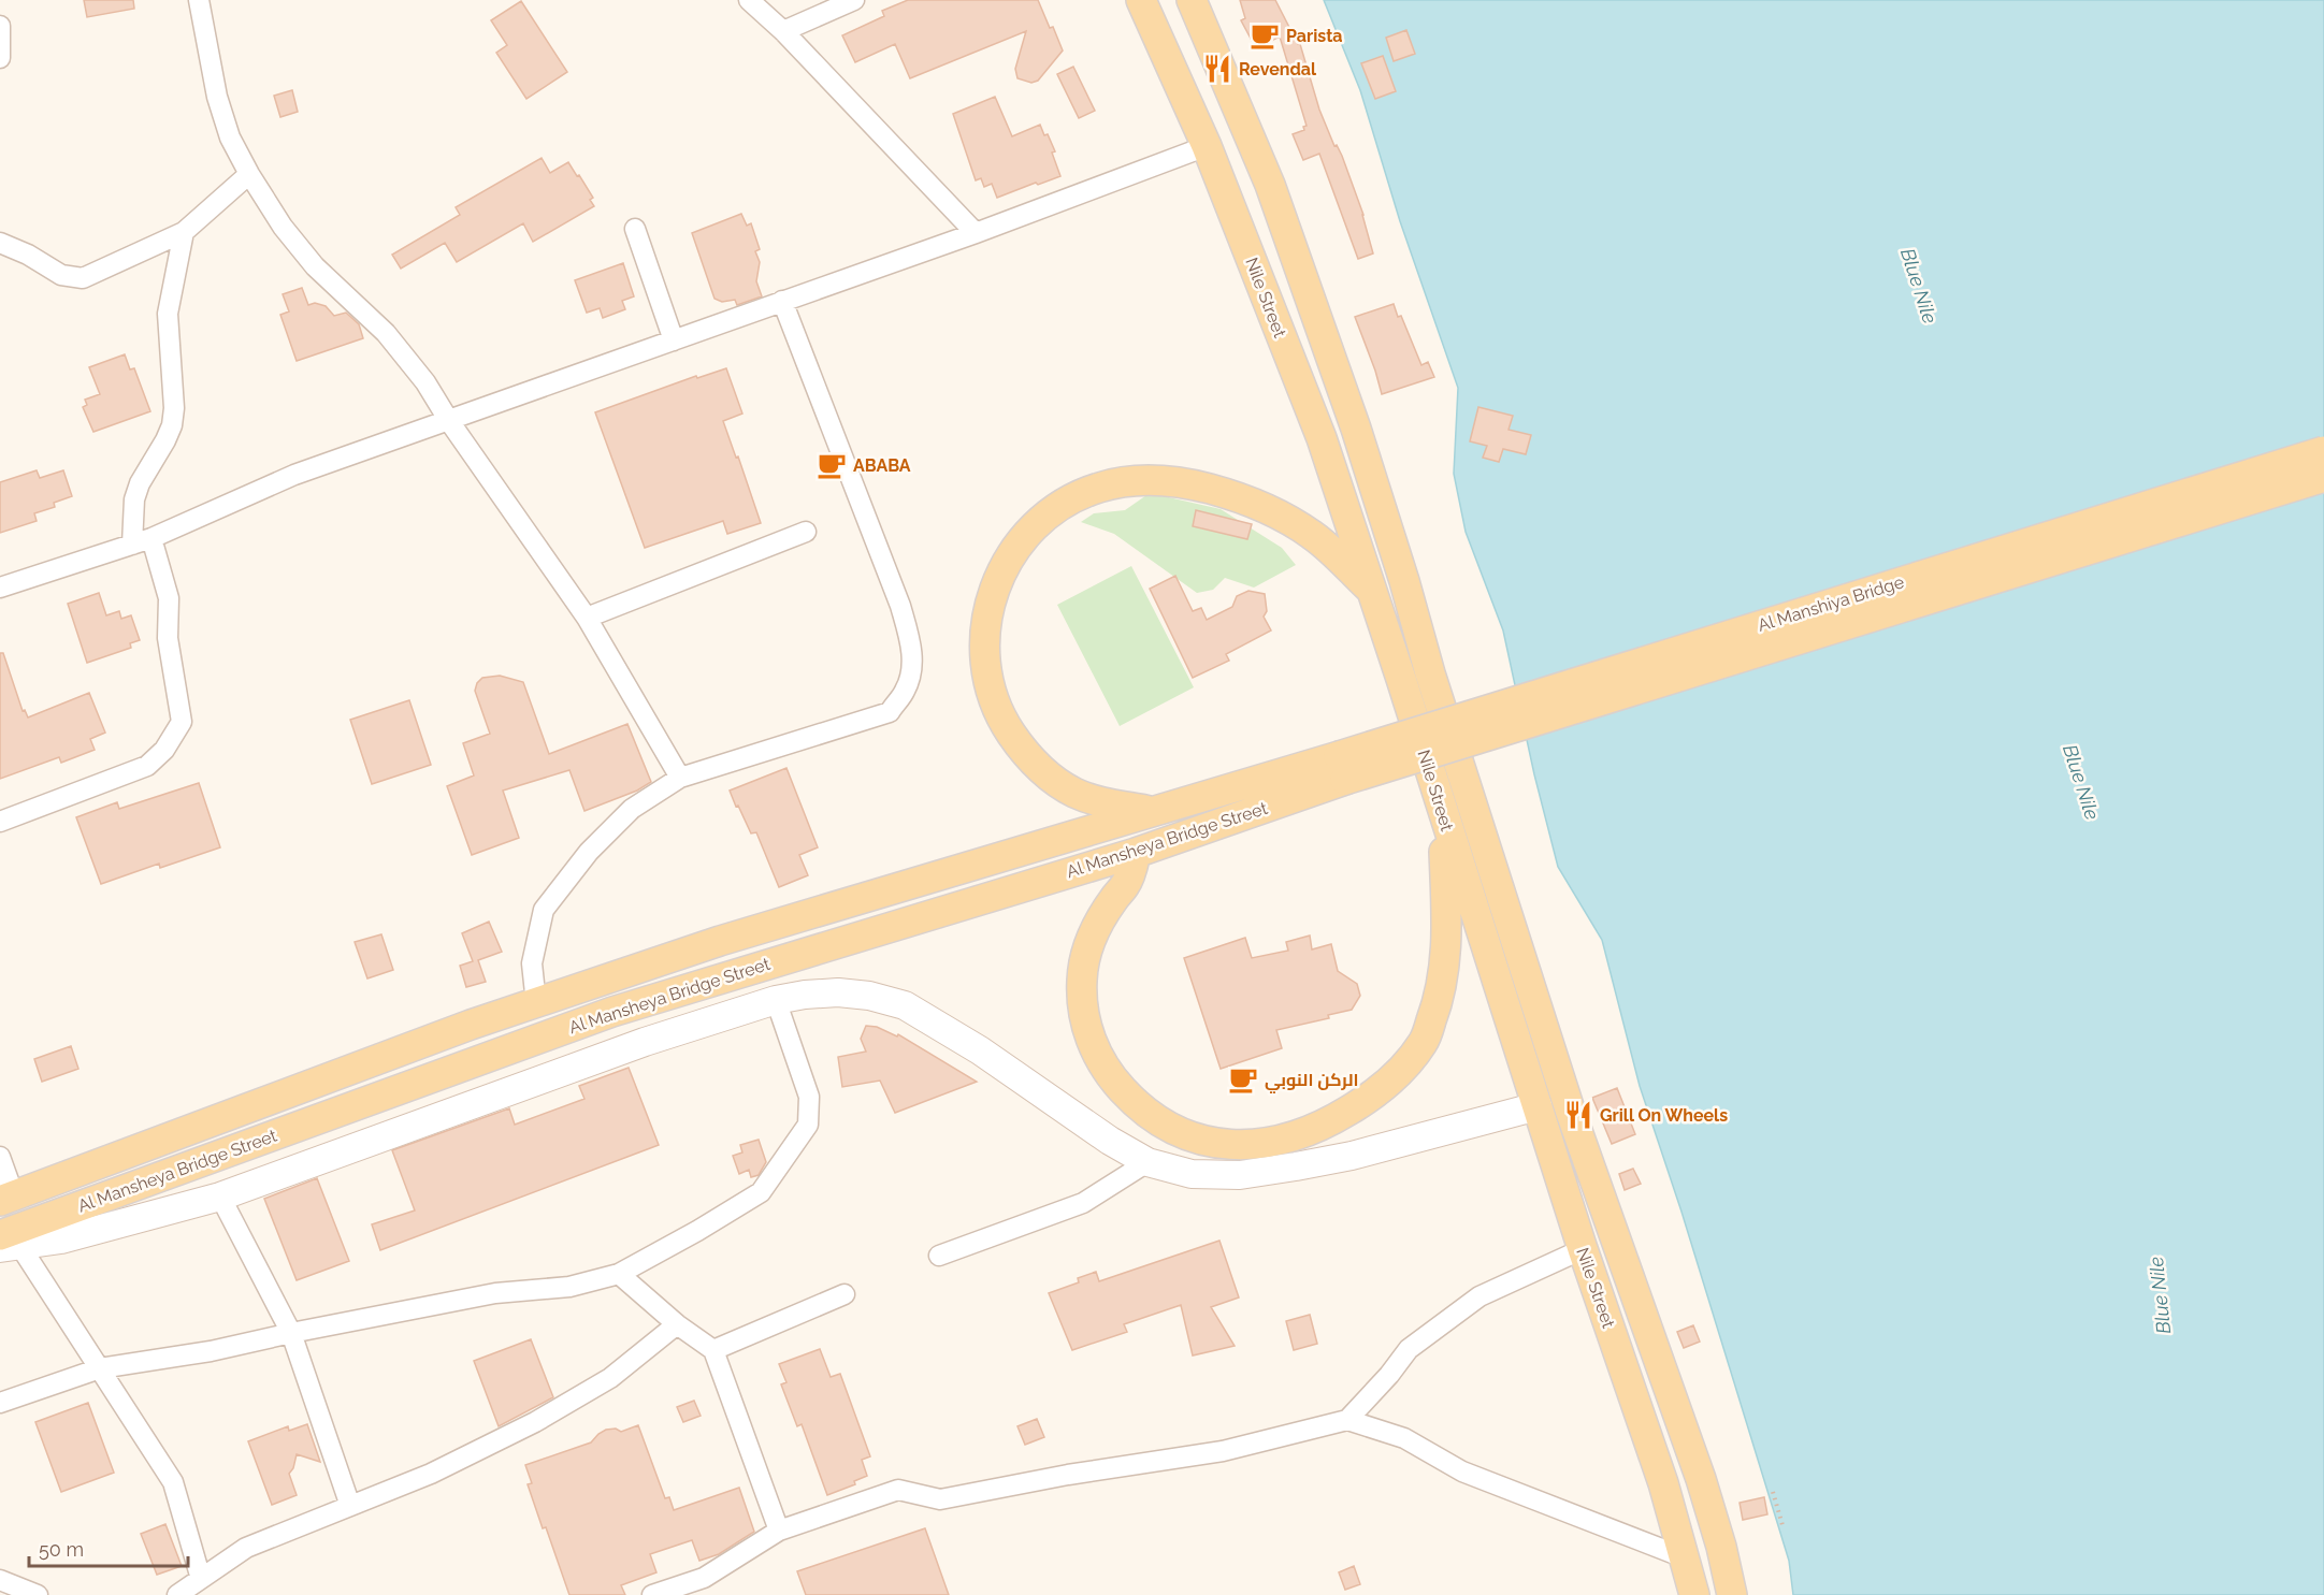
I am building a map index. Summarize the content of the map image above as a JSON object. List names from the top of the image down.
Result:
{
  "streets": {
    "main road": ["Nile Street", "Al Manshiya Bridge", "Al Mansheya Bridge Street"]
  },
  "crossings": [
    ["Al Manshiya Bridge", "Al Mansheya Bridge Street"]
  ],
  "water": ["Blue Nile"],
  "places": {
    "cafe": ["Parista", "ABABA", "الركن النوبي"],
    "restaurant": ["Revendal", "Grill On Wheels"]
  },
  "scale_bar": "50 m"
}
